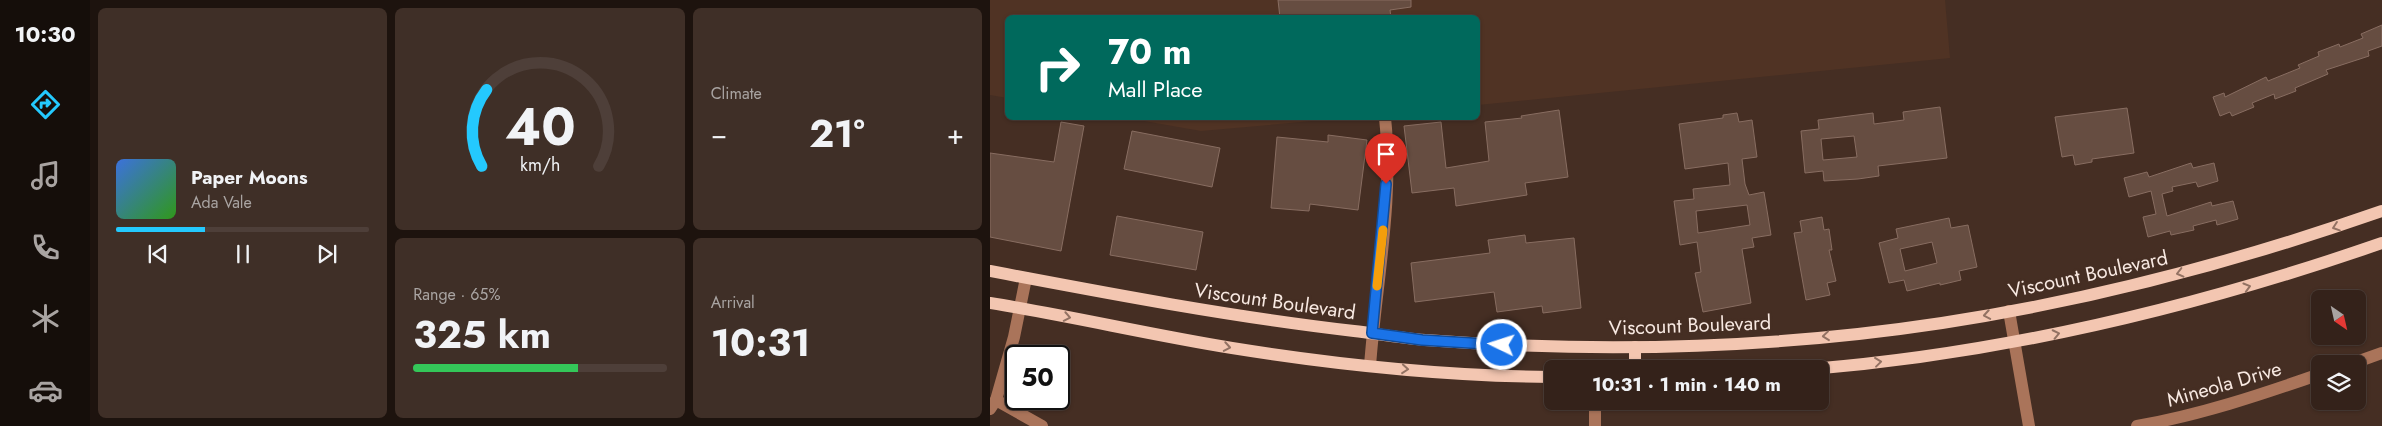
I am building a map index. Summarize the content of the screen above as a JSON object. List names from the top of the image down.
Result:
{
  "streets": {
    "main road": ["Viscount Boulevard"],
    "street": ["Mineola Drive"]
  },
  "north": "bottom right",
  "page": {
    "tabs": "10:30",
    "tile": [
      "Climate",
      ["Range · 65%", "325 km"],
      ["Arrival", "10:31"]
    ],
    "turn": ["70 m", "Mall Place"],
    "heat": ["−", "21°", "+"],
    "song": ["Paper Moons", "Ada Vale"],
    "limit": "50",
    "trip": "10:31 · 1 min · 140 m",
    "gauge": ["40", "km/h"]
  }
}
